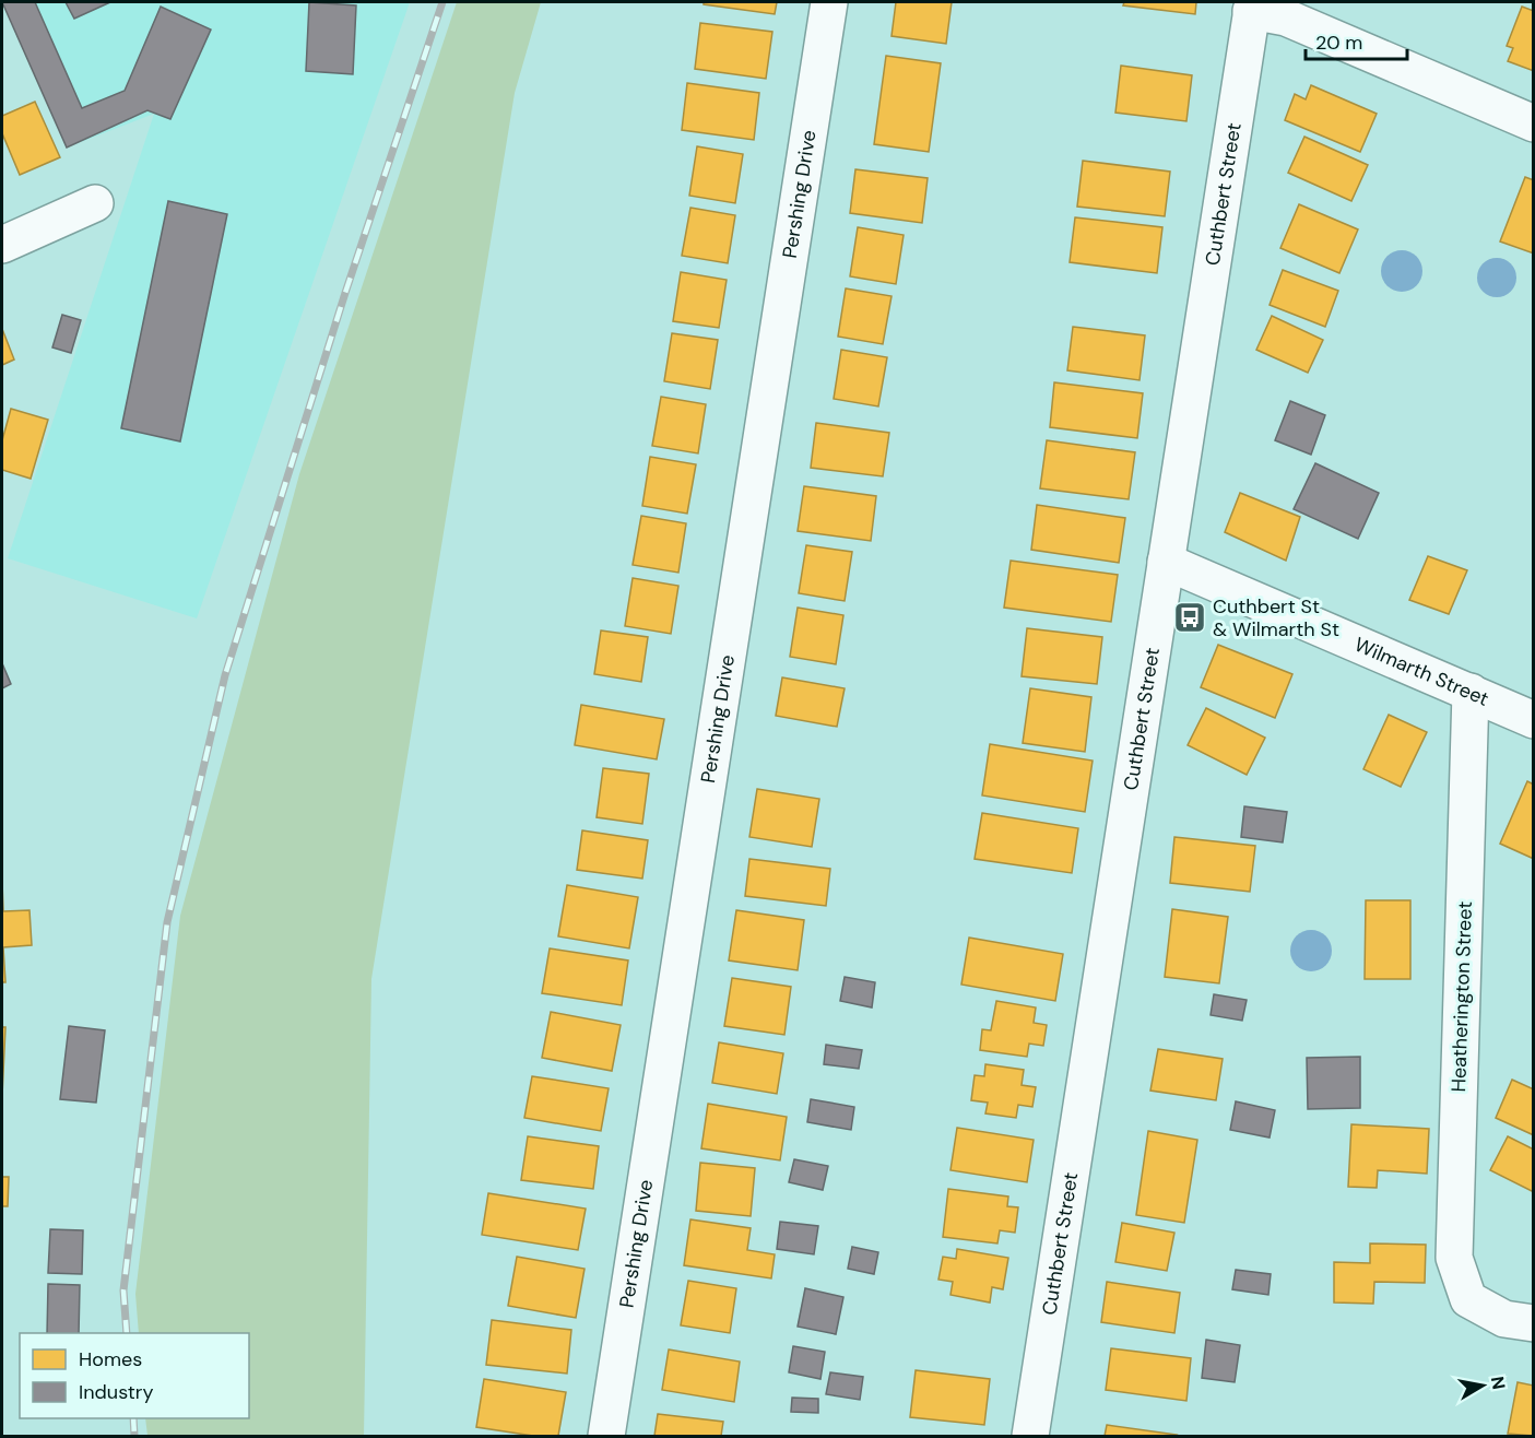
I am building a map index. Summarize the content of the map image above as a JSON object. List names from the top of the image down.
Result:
{
  "streets": {
    "street": [
      "Pershing Drive",
      "Cuthbert Street",
      "Wilmarth Street",
      "Heatherington Street"
    ]
  },
  "crossings": [
    ["Cuthbert Street", "Wilmarth Street"],
    ["Wilmarth Street", "Heatherington Street"]
  ],
  "places": {
    "bus stop": ["Cuthbert St & Wilmarth St"]
  },
  "legend": ["Homes", "Industry"],
  "scale_bar": "20 m",
  "north": "right"
}
